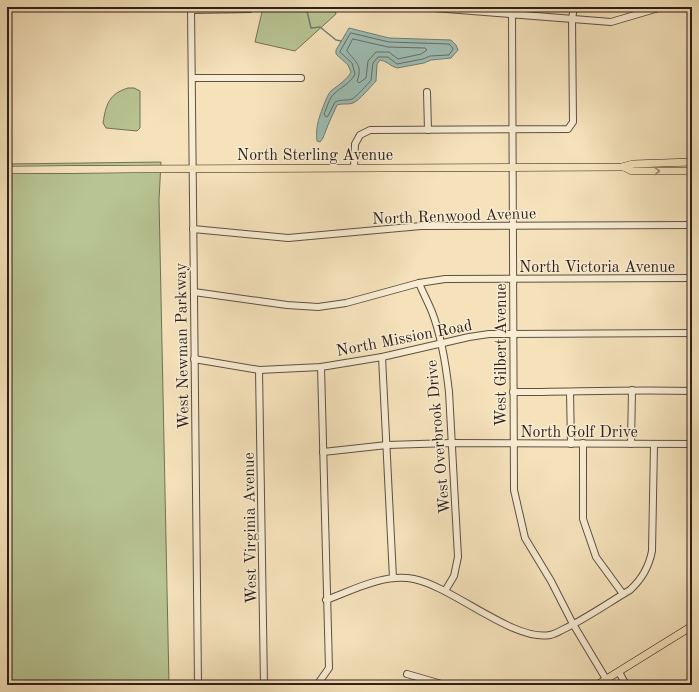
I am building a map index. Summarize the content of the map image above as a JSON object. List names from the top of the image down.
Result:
{
  "streets": {
    "main road": ["North Sterling Avenue"],
    "street": [
      "North Renwood Avenue",
      "North Victoria Avenue",
      "North Mission Road",
      "West Newman Parkway",
      "West Gilbert Avenue",
      "North Golf Drive",
      "West Overbrook Drive",
      "West Virginia Avenue"
    ]
  },
  "crossings": [
    ["North Sterling Avenue", "West Newman Parkway"],
    ["North Sterling Avenue", "West Gilbert Avenue"],
    ["North Renwood Avenue", "West Newman Parkway"],
    ["North Renwood Avenue", "West Gilbert Avenue"],
    ["North Victoria Avenue", "West Newman Parkway"],
    ["North Victoria Avenue", "West Gilbert Avenue"],
    ["North Victoria Avenue", "West Overbrook Drive"],
    ["North Mission Road", "West Newman Parkway"],
    ["North Mission Road", "West Gilbert Avenue"],
    ["North Mission Road", "West Overbrook Drive"],
    ["North Mission Road", "West Virginia Avenue"],
    ["West Gilbert Avenue", "North Golf Drive"],
    ["North Golf Drive", "West Overbrook Drive"]
  ]
}
